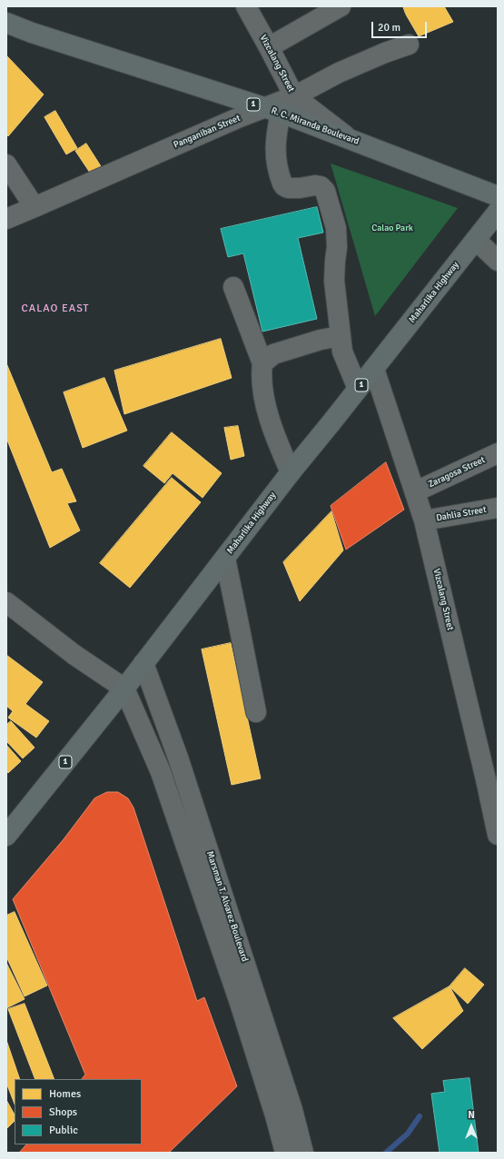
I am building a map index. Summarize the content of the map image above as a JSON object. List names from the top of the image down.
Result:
{
  "streets": {
    "main road": ["1", "R. C. Miranda Boulevard", "Maharlika Highway"],
    "street": [
      "Vizcalang Street",
      "Panganiban Street",
      "Zaragosa Street",
      "Dahlia Street",
      "Marsman T. Alvarez Boulevard"
    ]
  },
  "crossings": [
    ["Vizcalang Street", "R. C. Miranda Boulevard"],
    ["Vizcalang Street", "Panganiban Street"],
    ["Vizcalang Street", "Maharlika Highway"],
    ["Vizcalang Street", "Zaragosa Street"],
    ["Vizcalang Street", "Dahlia Street"],
    ["R. C. Miranda Boulevard", "Panganiban Street"],
    ["Maharlika Highway", "Marsman T. Alvarez Boulevard"]
  ],
  "districts": ["CALAO EAST"],
  "parks": ["Calao Park"],
  "legend": ["Homes", "Shops", "Public"],
  "scale_bar": "20 m",
  "north": "top"
}
